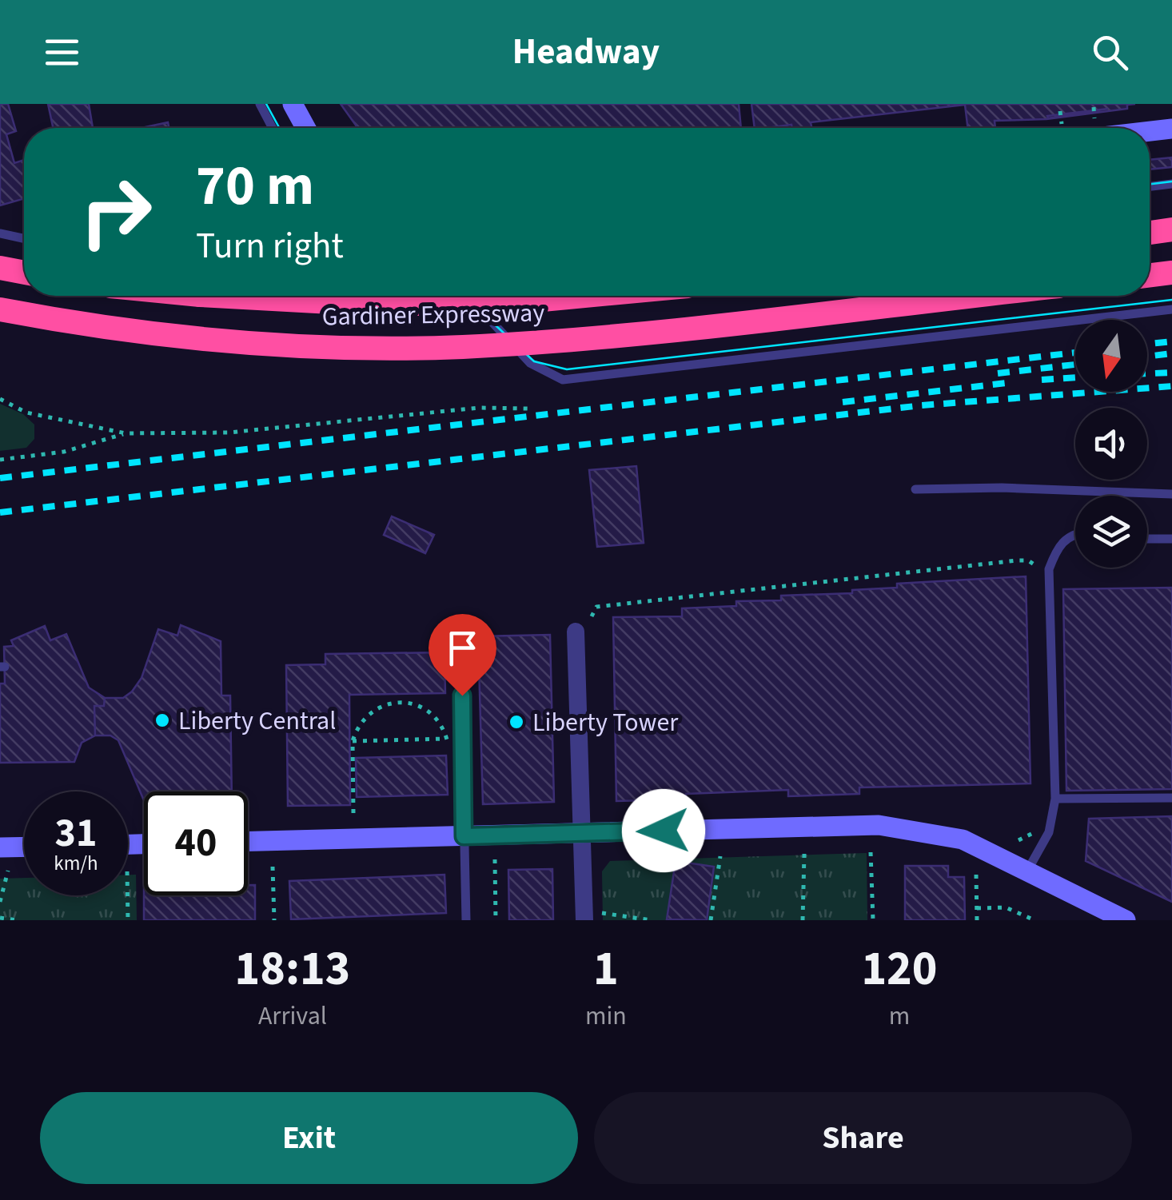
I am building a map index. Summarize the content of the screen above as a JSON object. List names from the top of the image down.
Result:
{
  "streets": {
    "highway": ["Gardiner Expressway"]
  },
  "places": ["Liberty Central", "Liberty Tower"],
  "north": "bottom",
  "page": {
    "header": "Headway",
    "turn": ["70 m", "Turn right"],
    "speed": "31 km/h",
    "limit": "40",
    "eta": [
      "18:13",
      "Arrival",
      "1",
      "min",
      "120",
      "m"
    ],
    "buttons": ["Exit", "Share"]
  }
}
